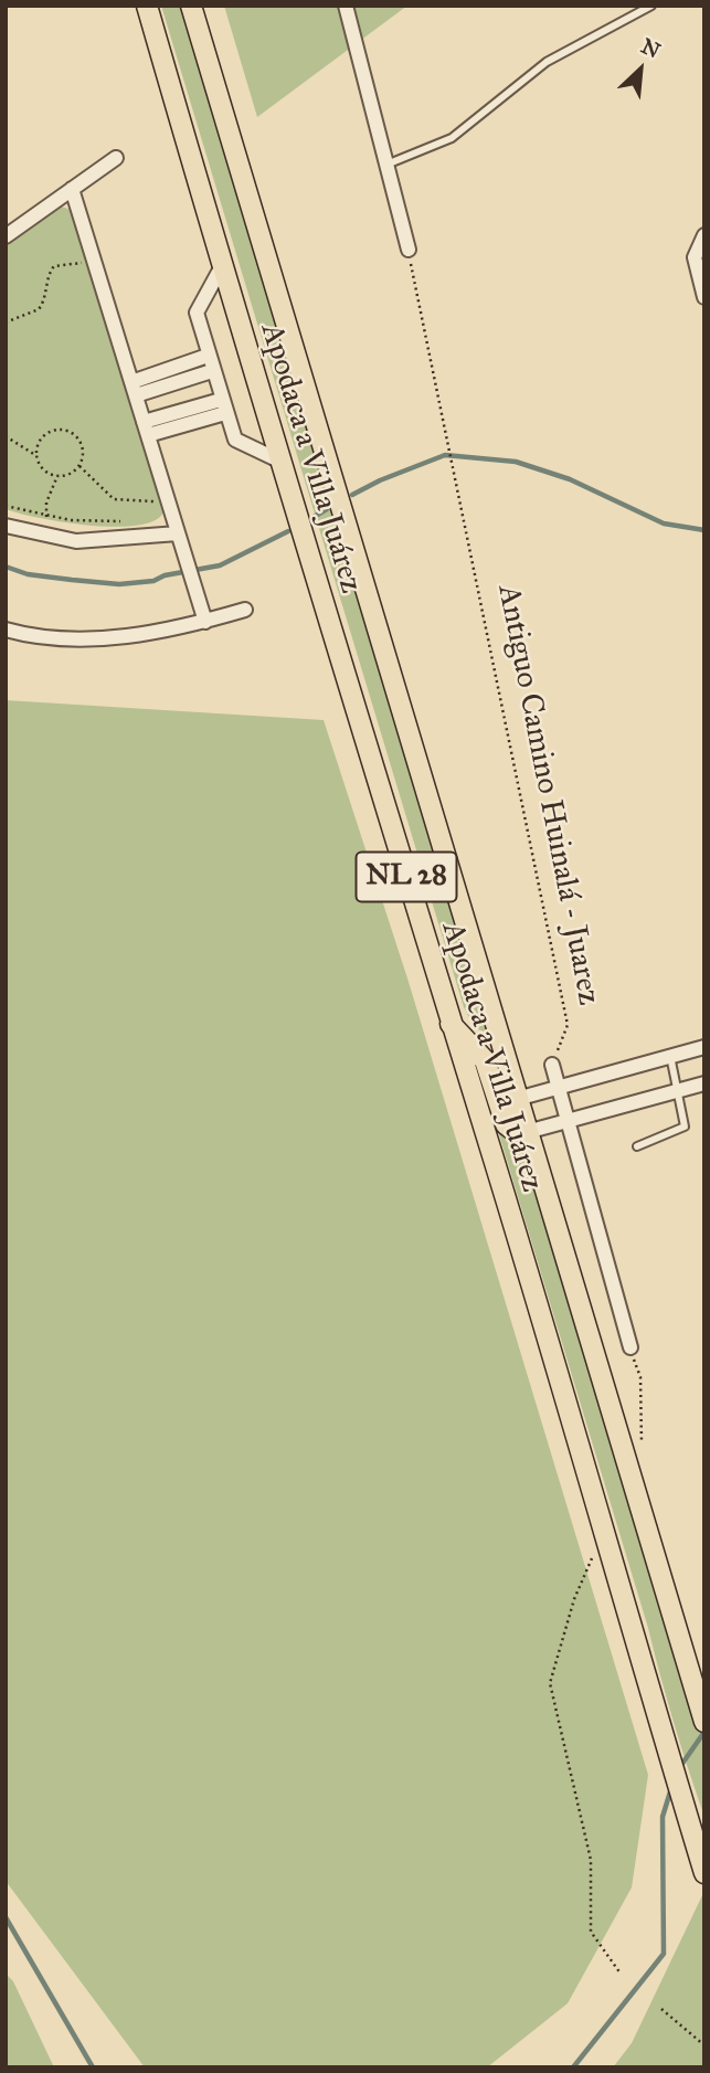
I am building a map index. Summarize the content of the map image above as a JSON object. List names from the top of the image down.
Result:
{
  "streets": {
    "main road": ["Apodaca a Villa Juárez", "NL 28"],
    "path": ["Antiguo Camino Huinalá - Juarez"]
  },
  "crossings": [
    ["Apodaca a Villa Juárez", "NL 28"]
  ],
  "north": "top right"
}
